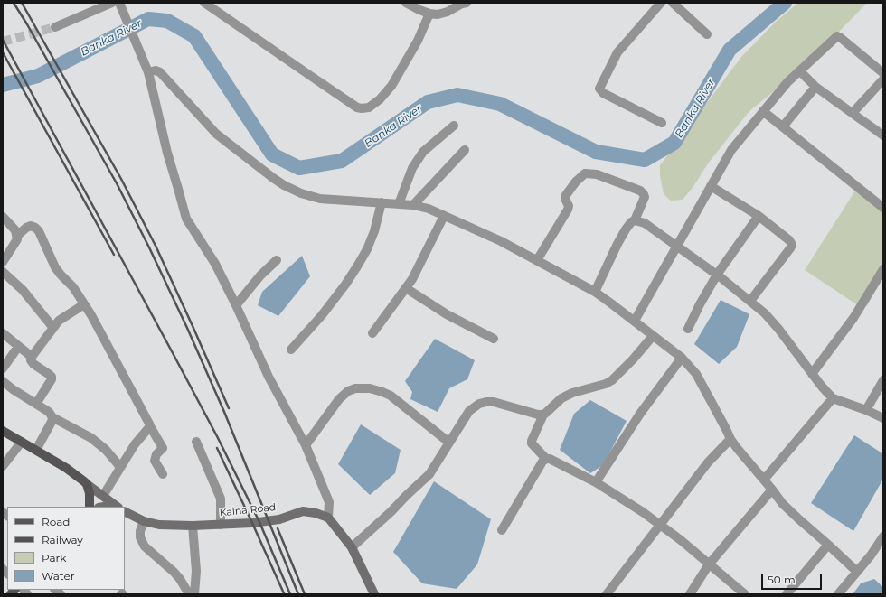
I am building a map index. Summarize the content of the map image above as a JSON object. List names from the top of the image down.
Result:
{
  "streets": {
    "street": ["Kalna Road"]
  },
  "water": ["Banka River"],
  "legend": [
    "Road",
    "Railway",
    "Park",
    "Water"
  ],
  "scale_bar": "50 m"
}
